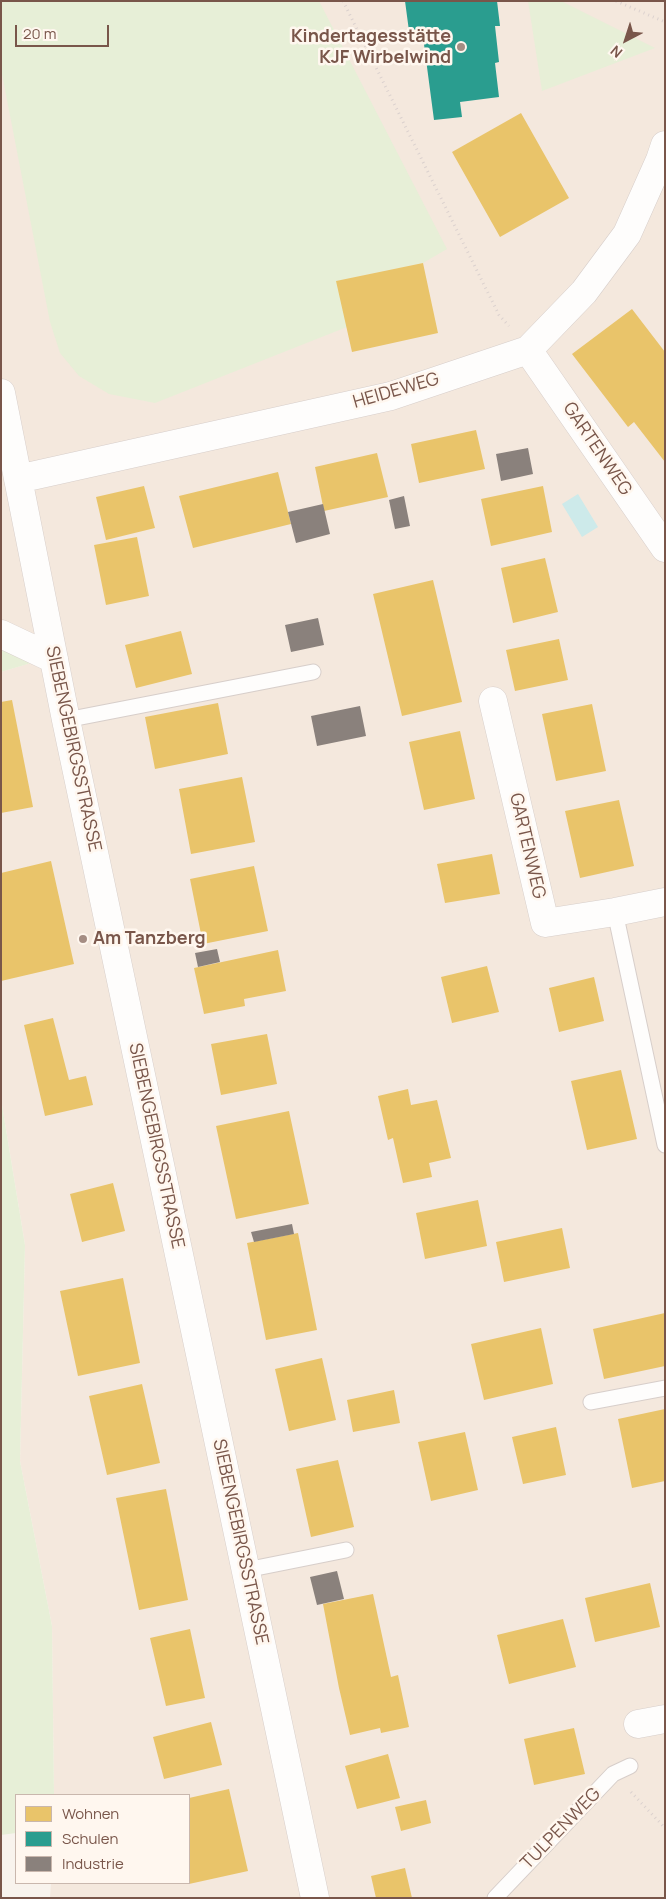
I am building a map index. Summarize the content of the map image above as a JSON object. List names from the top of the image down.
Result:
{
  "streets": {
    "street": ["HEIDEWEG", "GARTENWEG", "SIEBENGEBIRGSSTRASSE"],
    "lane": ["TULPENWEG"]
  },
  "crossings": [
    ["HEIDEWEG", "GARTENWEG"],
    ["HEIDEWEG", "SIEBENGEBIRGSSTRASSE"]
  ],
  "places": ["Kindertagesstätte KJF Wirbelwind", "Am Tanzberg"],
  "legend": ["Wohnen", "Schulen", "Industrie"],
  "scale_bar": "20 m",
  "north": "bottom left"
}
